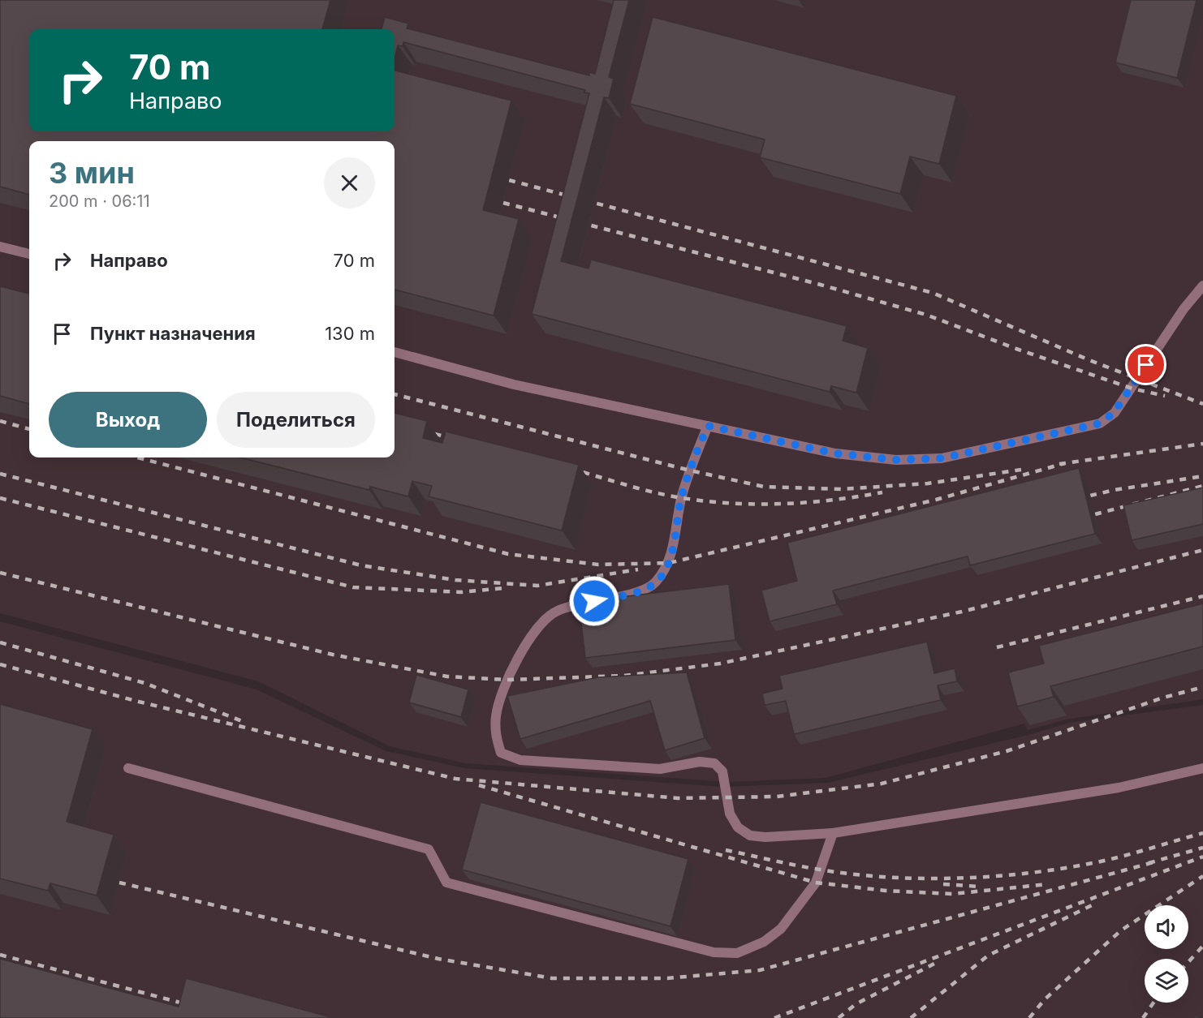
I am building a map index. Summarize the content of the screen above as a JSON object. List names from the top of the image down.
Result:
{
  "page": {
    "turn": ["70 m", "Направо"],
    "heading": ["3 мин", "200 m · 06:11"],
    "list": [
      {
        "name": "Направо",
        "value": "70 m"
      },
      {
        "name": "Пункт назначения",
        "value": "130 m"
      }
    ],
    "buttons": ["Выход", "Поделиться"]
  }
}
